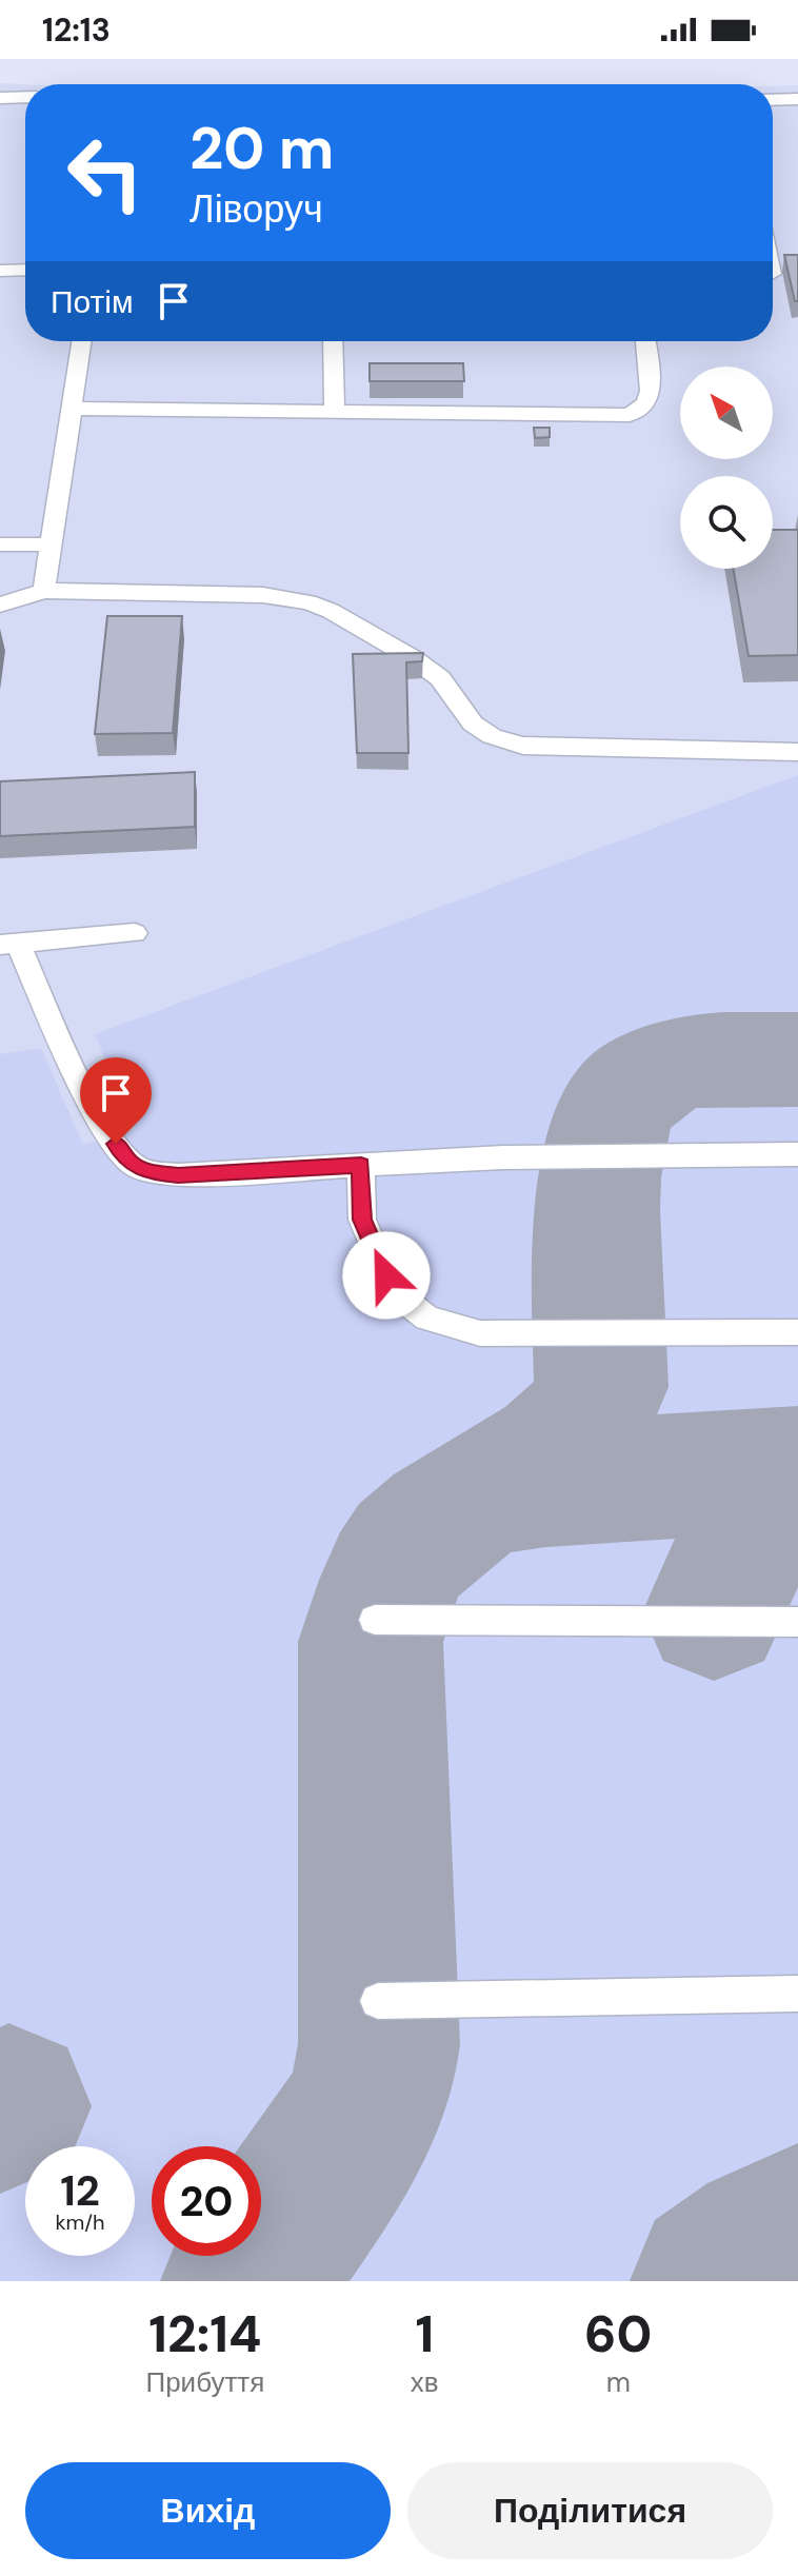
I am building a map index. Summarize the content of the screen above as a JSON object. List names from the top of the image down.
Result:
{
  "north": "top left",
  "page": {
    "status": "12:13",
    "turn": ["20 m", "Ліворуч"],
    "then": "Потім",
    "speed": "12 km/h",
    "limit": "20",
    "eta": [
      "12:14",
      "Прибуття",
      "1",
      "хв",
      "60",
      "m"
    ],
    "buttons": ["Вихід", "Поділитися"]
  }
}
